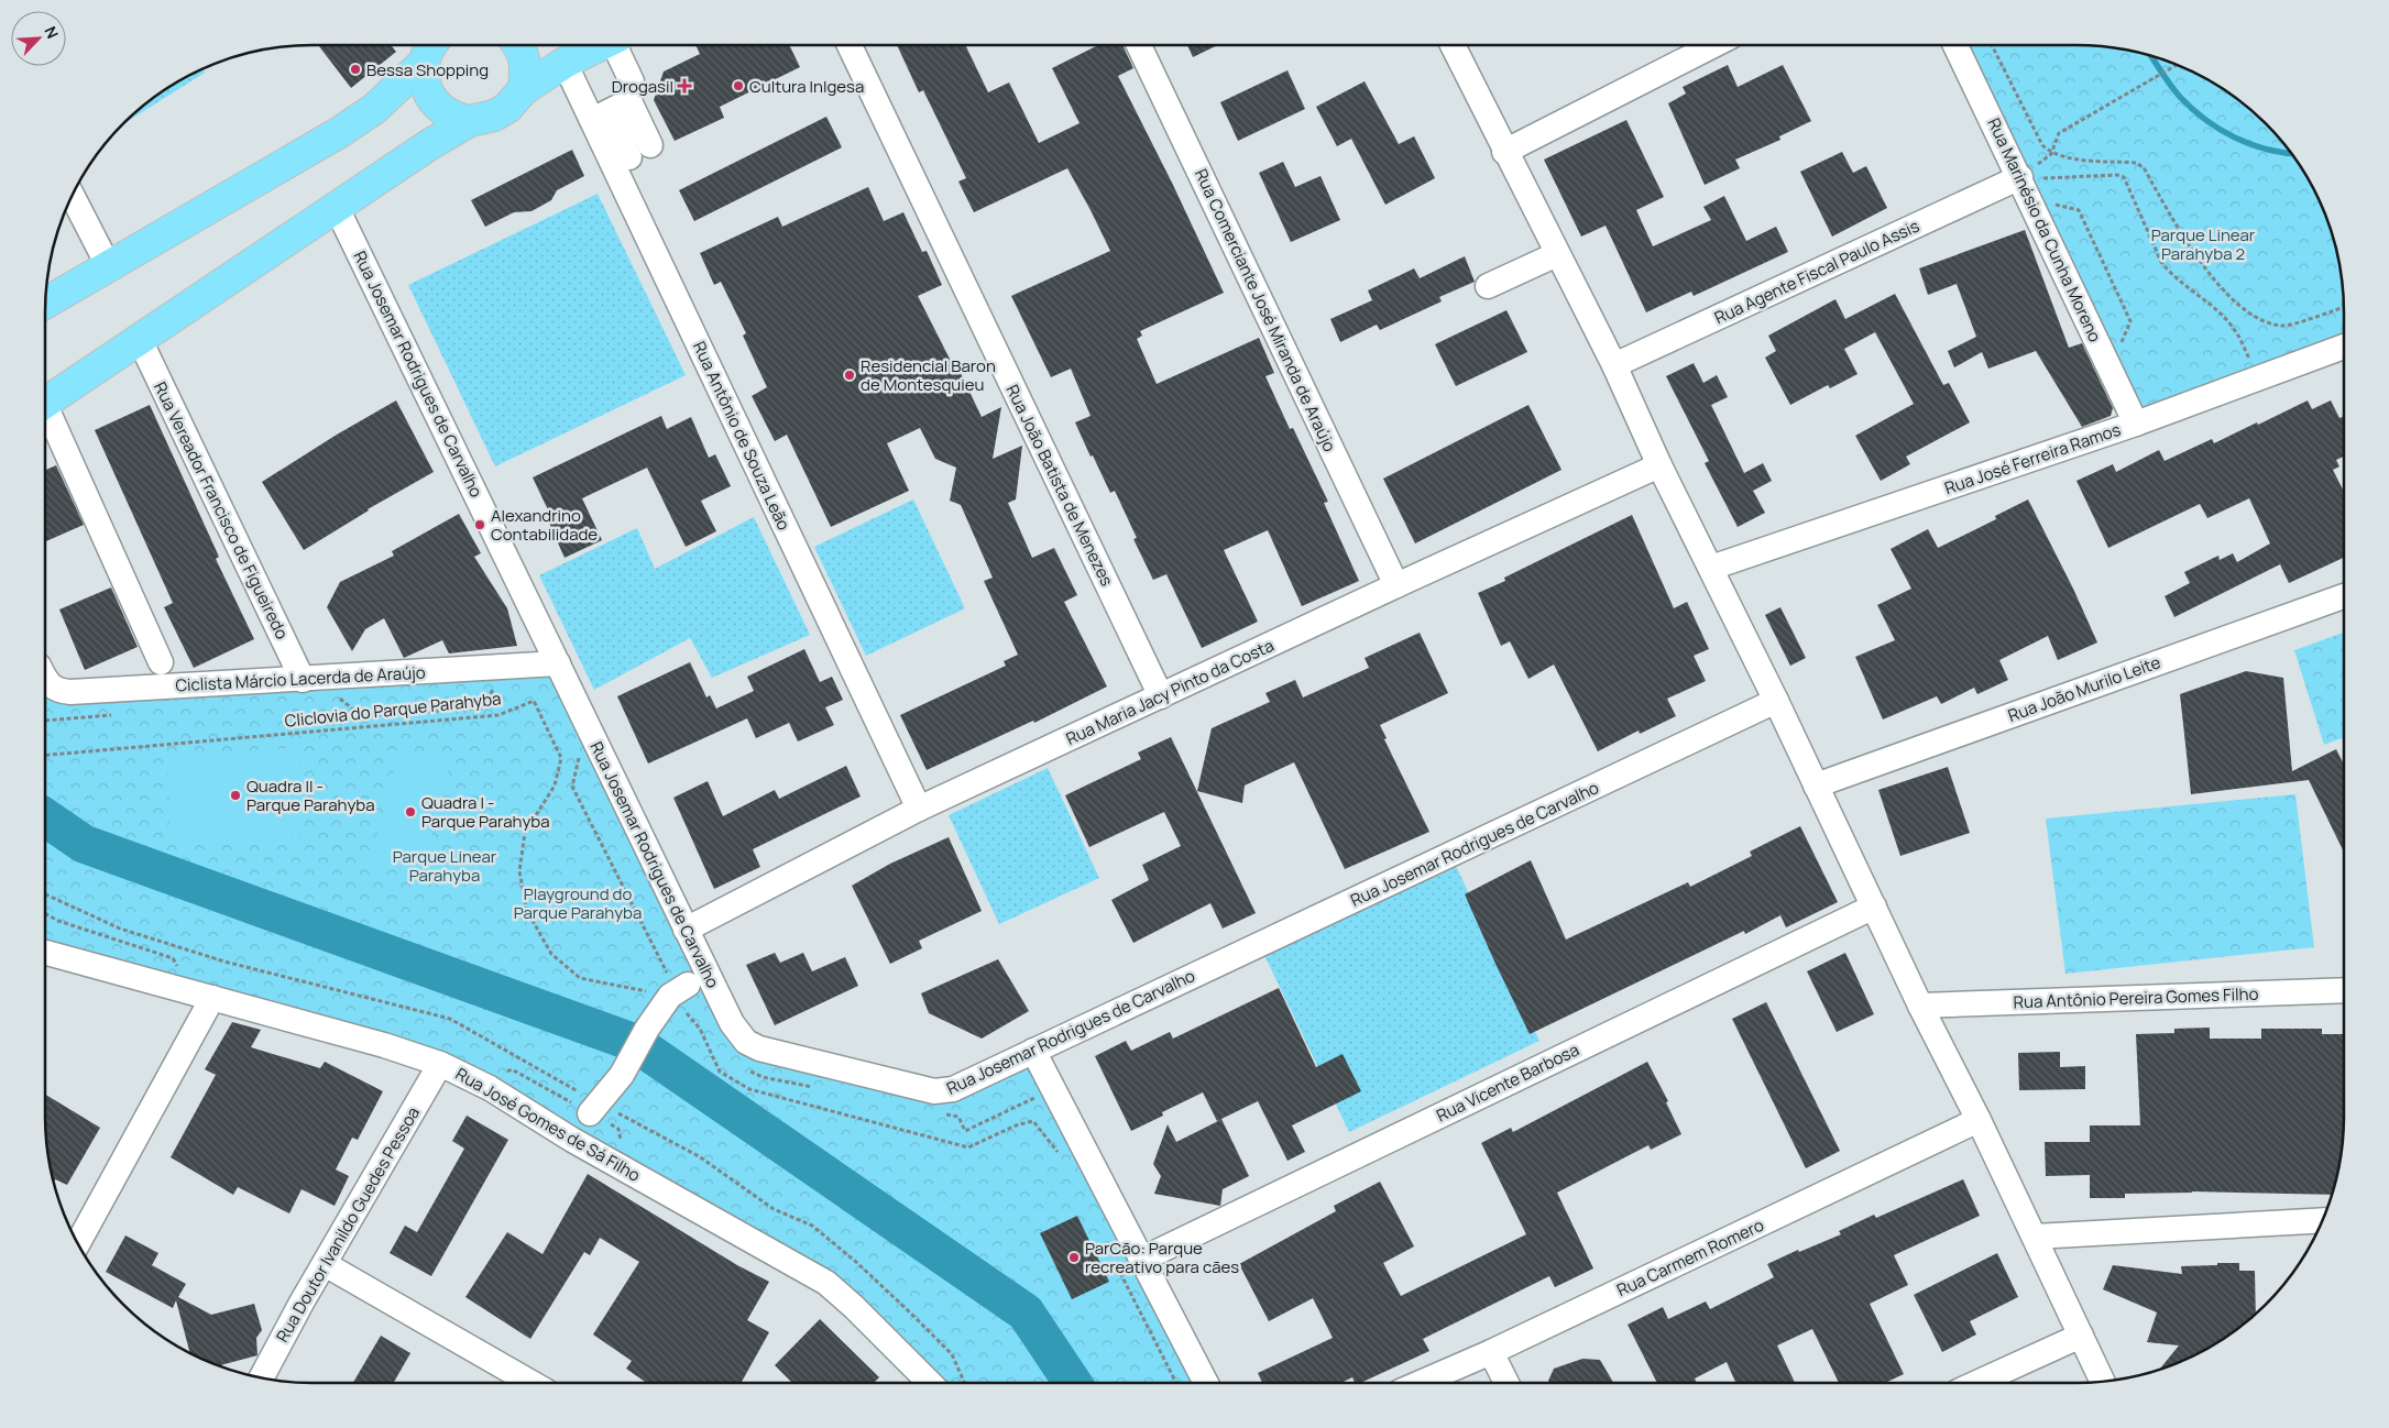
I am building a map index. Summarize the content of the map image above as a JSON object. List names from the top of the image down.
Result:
{
  "streets": {
    "street": [
      "Rua Marinésio da Cunha Moreno",
      "Rua Agente Fiscal Paulo Assis",
      "Rua Comerciante José Miranda de Araújo",
      "Rua Josemar Rodrigues de Carvalho",
      "Rua Antônio de Souza Leão",
      "Rua José Ferreira Ramos",
      "Rua João Batista de Menezes",
      "Rua Vereador Francisco de Figueiredo",
      "Ciclista Márcio Lacerda de Araújo",
      "Rua João Murilo Leite",
      "Rua Maria Jacy Pinto da Costa",
      "Rua Antônio Pereira Gomes Filho",
      "Rua Vicente Barbosa",
      "Rua José Gomes de Sá Filho",
      "Rua Doutor Ivanildo Guedes Pessoa",
      "Rua Carmem Romero"
    ],
    "path": ["Cliclovia do Parque Parahyba"]
  },
  "crossings": [
    ["Rua Marinésio da Cunha Moreno", "Rua Agente Fiscal Paulo Assis"],
    ["Rua Marinésio da Cunha Moreno", "Rua José Ferreira Ramos"],
    ["Rua Comerciante José Miranda de Araújo", "Rua Maria Jacy Pinto da Costa"],
    ["Rua Josemar Rodrigues de Carvalho", "Ciclista Márcio Lacerda de Araújo"],
    ["Rua Josemar Rodrigues de Carvalho", "Rua Maria Jacy Pinto da Costa"],
    ["Rua Antônio de Souza Leão", "Rua Maria Jacy Pinto da Costa"],
    ["Rua João Batista de Menezes", "Rua Maria Jacy Pinto da Costa"],
    ["Rua Vereador Francisco de Figueiredo", "Ciclista Márcio Lacerda de Araújo"],
    ["Rua José Gomes de Sá Filho", "Rua Doutor Ivanildo Guedes Pessoa"]
  ],
  "parks": ["Parque Linear Parahyba 2", "Parque Linear Parahyba", "Playground do Parque Parahyba"],
  "places": {
    "other": [
      "Bessa Shopping",
      "Cultura Inlgesa",
      "Residencial Baron de Montesquieu",
      "Alexandrino Contabilidade",
      "Quadra II - Parque Parahyba",
      "Quadra I - Parque Parahyba",
      "ParCão: Parque recreativo para cães"
    ],
    "health": ["Drogasil"]
  },
  "north": "top right"
}
